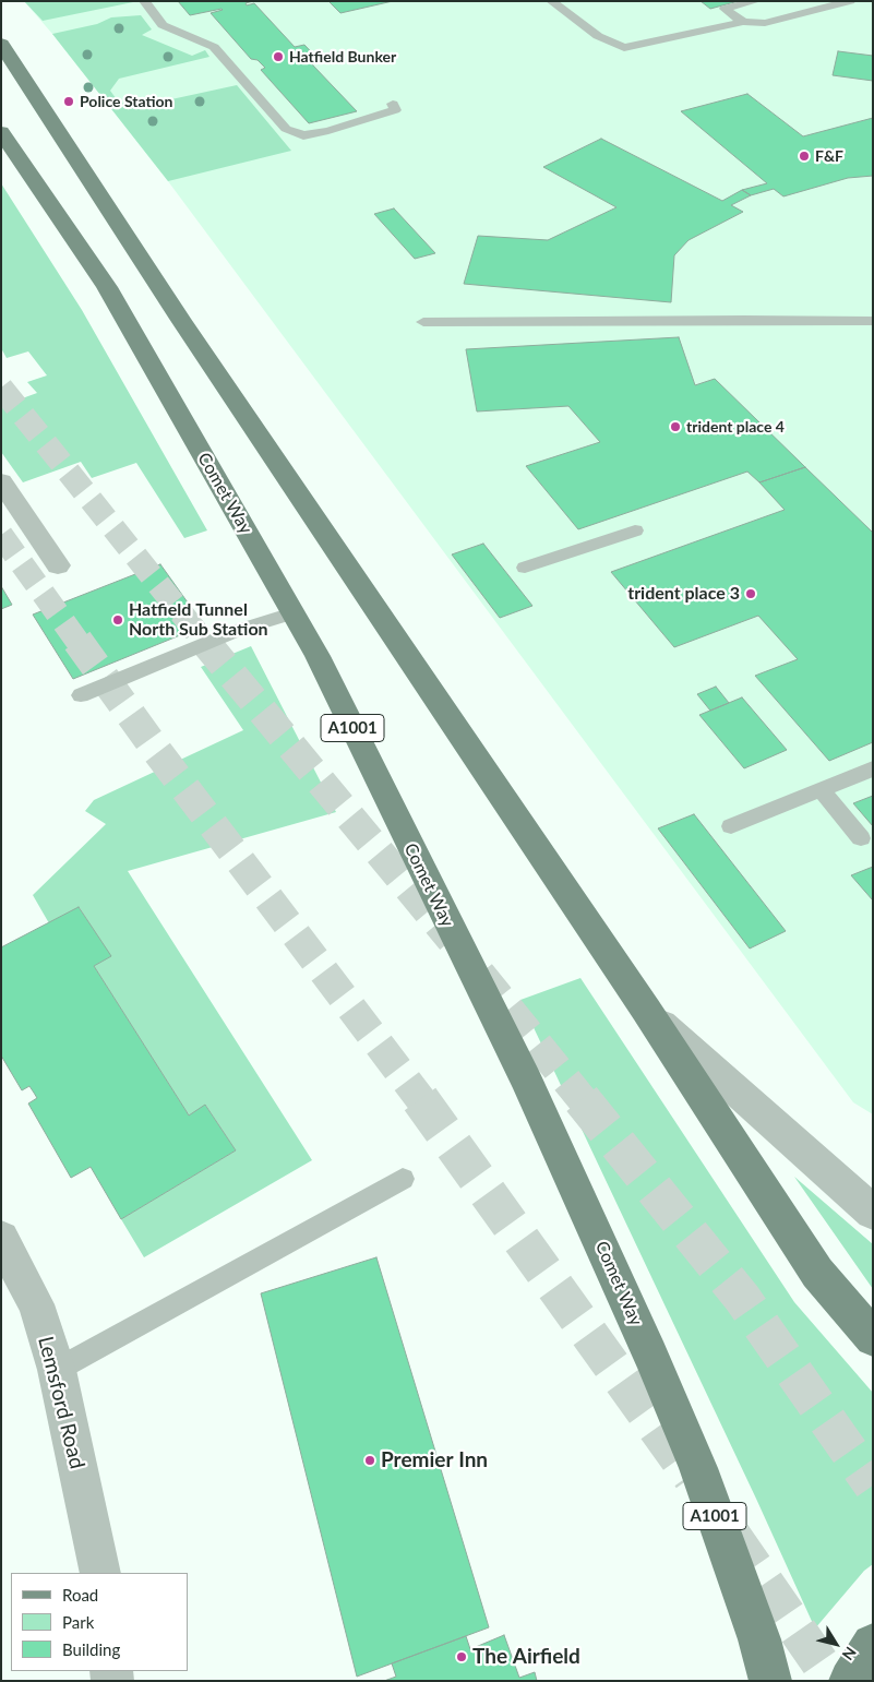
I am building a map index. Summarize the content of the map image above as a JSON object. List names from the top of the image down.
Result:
{
  "streets": {
    "main road": ["Comet Way", "A1001"],
    "street": ["Lemsford Road"]
  },
  "places": [
    "Hatfield Bunker",
    "Police Station",
    "F&F",
    "trident place 4",
    "trident place 3",
    "Hatfield Tunnel North Sub Station",
    "Premier Inn",
    "The Airfield"
  ],
  "legend": ["Road", "Park", "Building"],
  "north": "bottom right"
}
